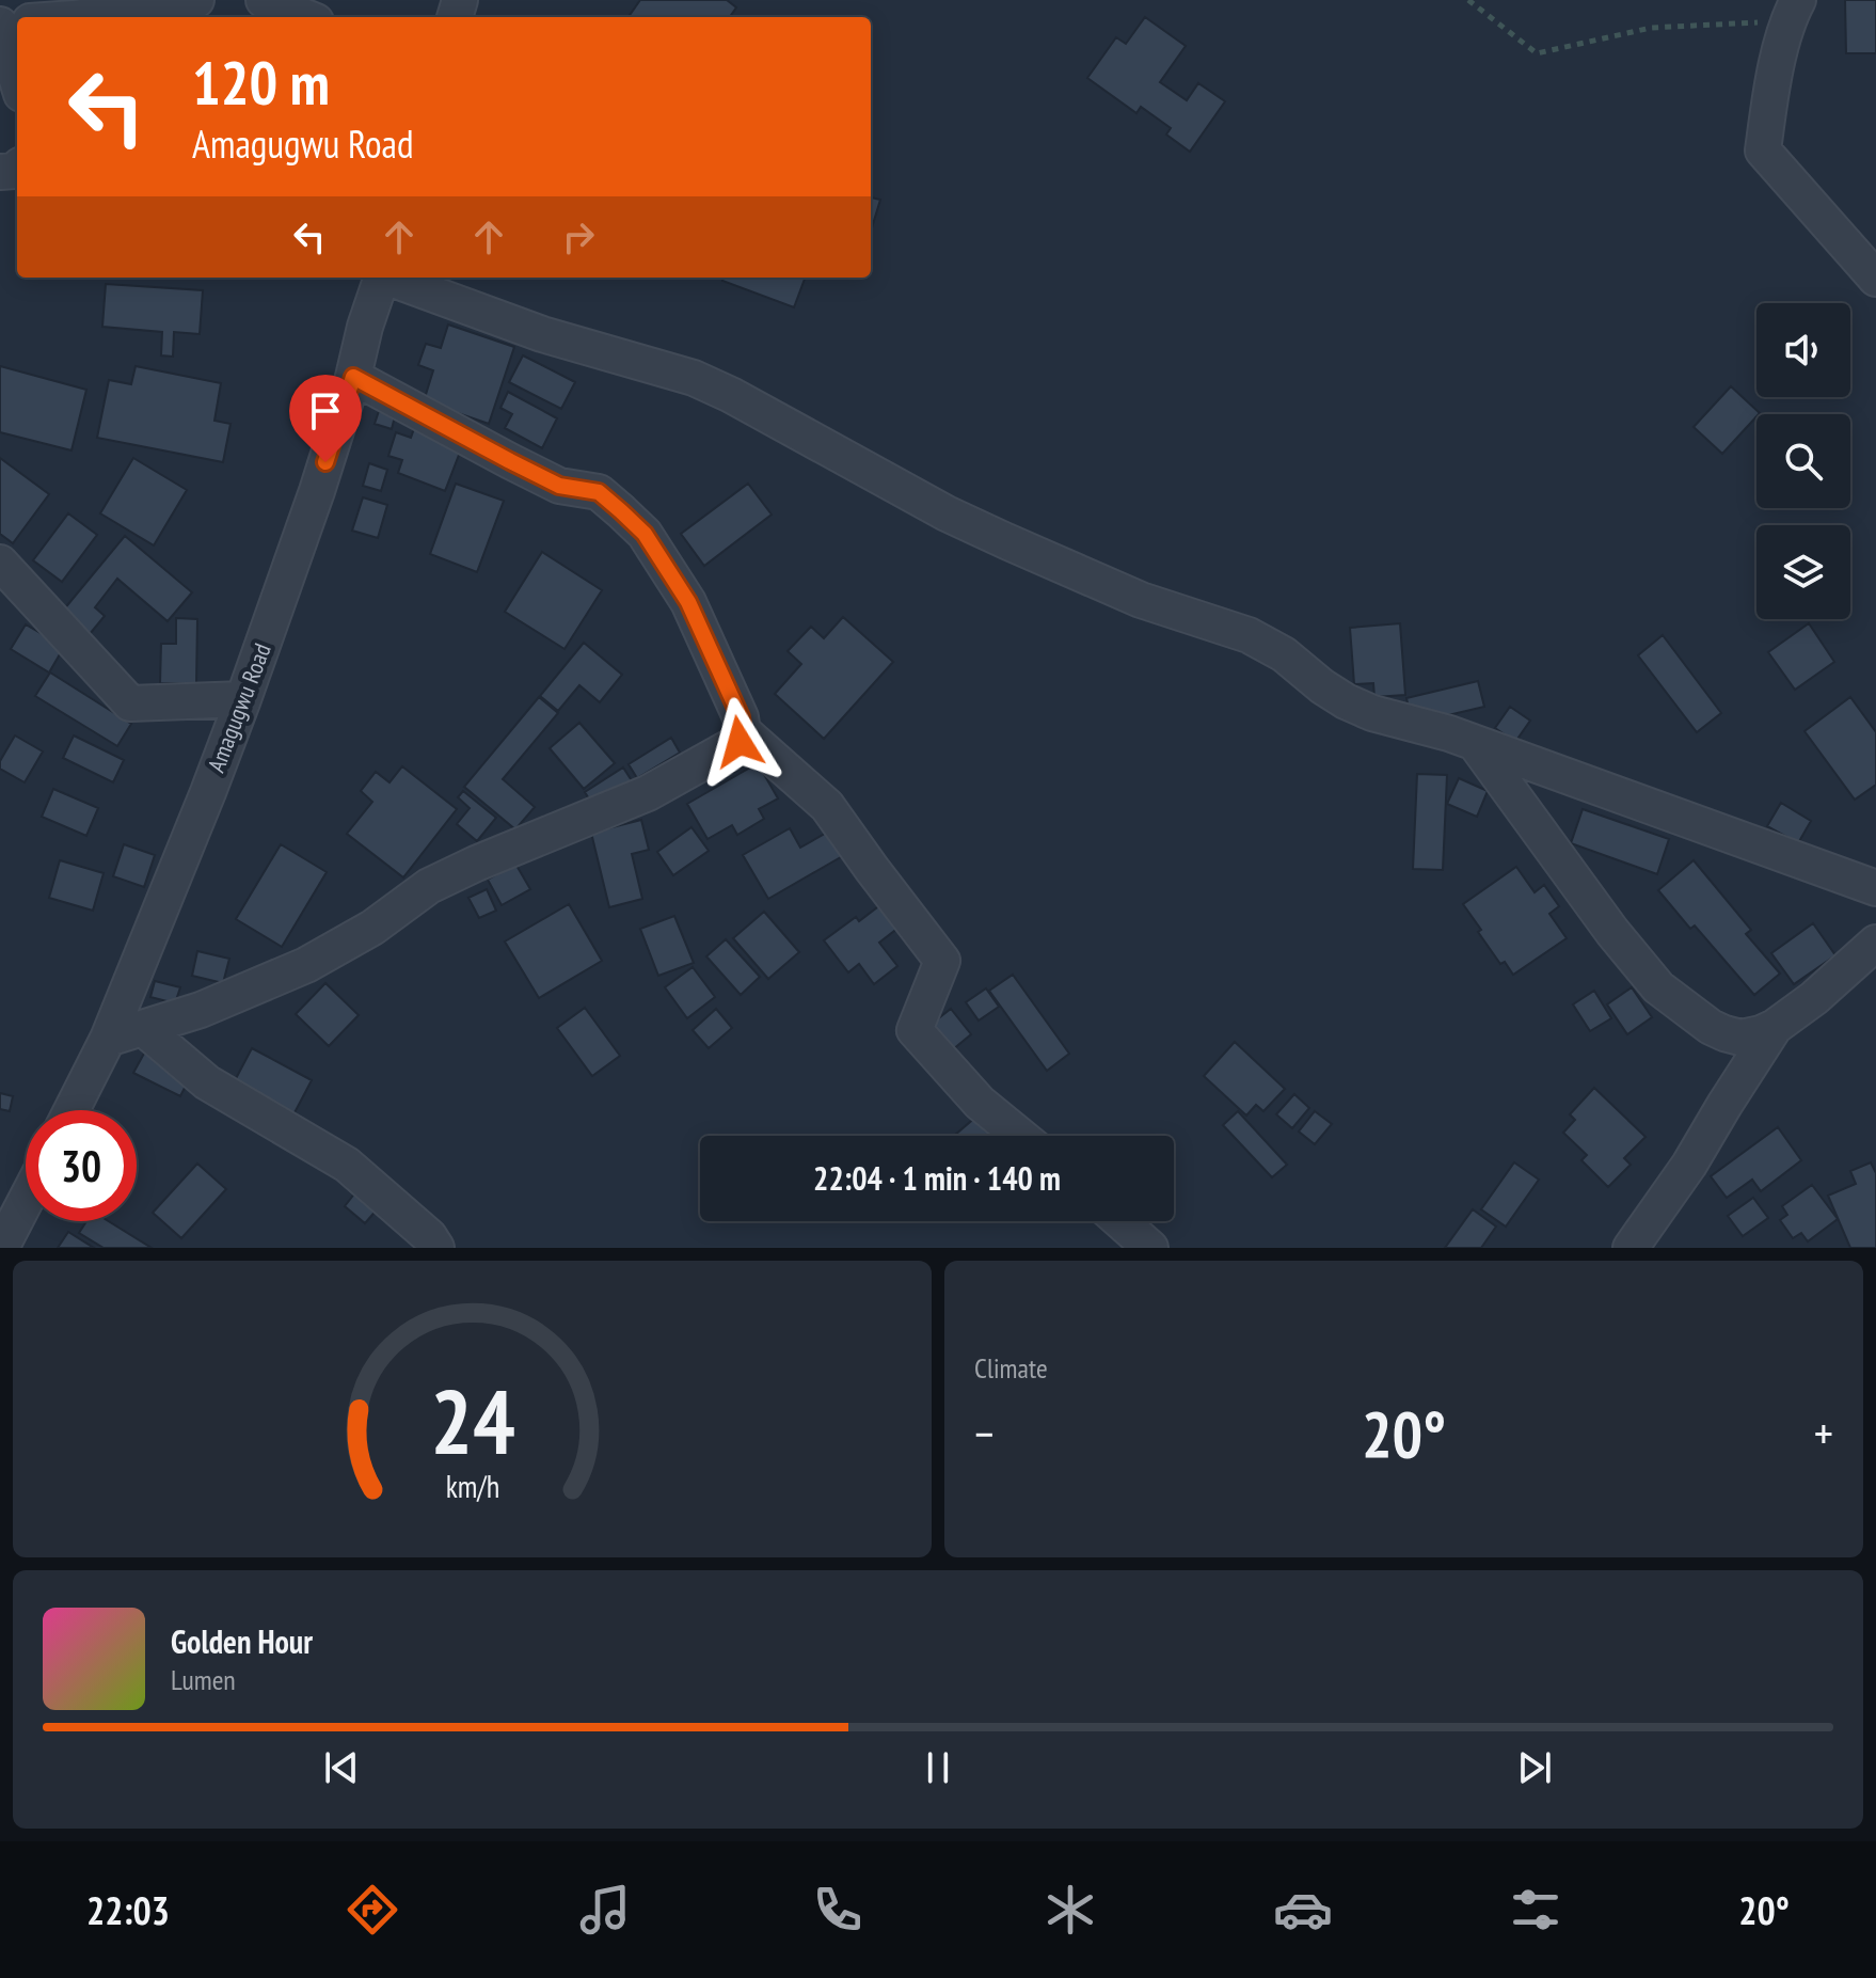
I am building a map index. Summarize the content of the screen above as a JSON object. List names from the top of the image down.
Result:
{
  "streets": {
    "street": ["Amagugwu Road"]
  },
  "page": {
    "turn": ["120 m", "Amagugwu Road"],
    "limit": "30",
    "trip": "22:04 · 1 min · 140 m",
    "tile": "Climate",
    "heat": ["−", "20°", "+"],
    "song": ["Golden Hour", "Lumen"],
    "tabs": ["22:03", "20°"],
    "gauge": ["24", "km/h"]
  }
}
